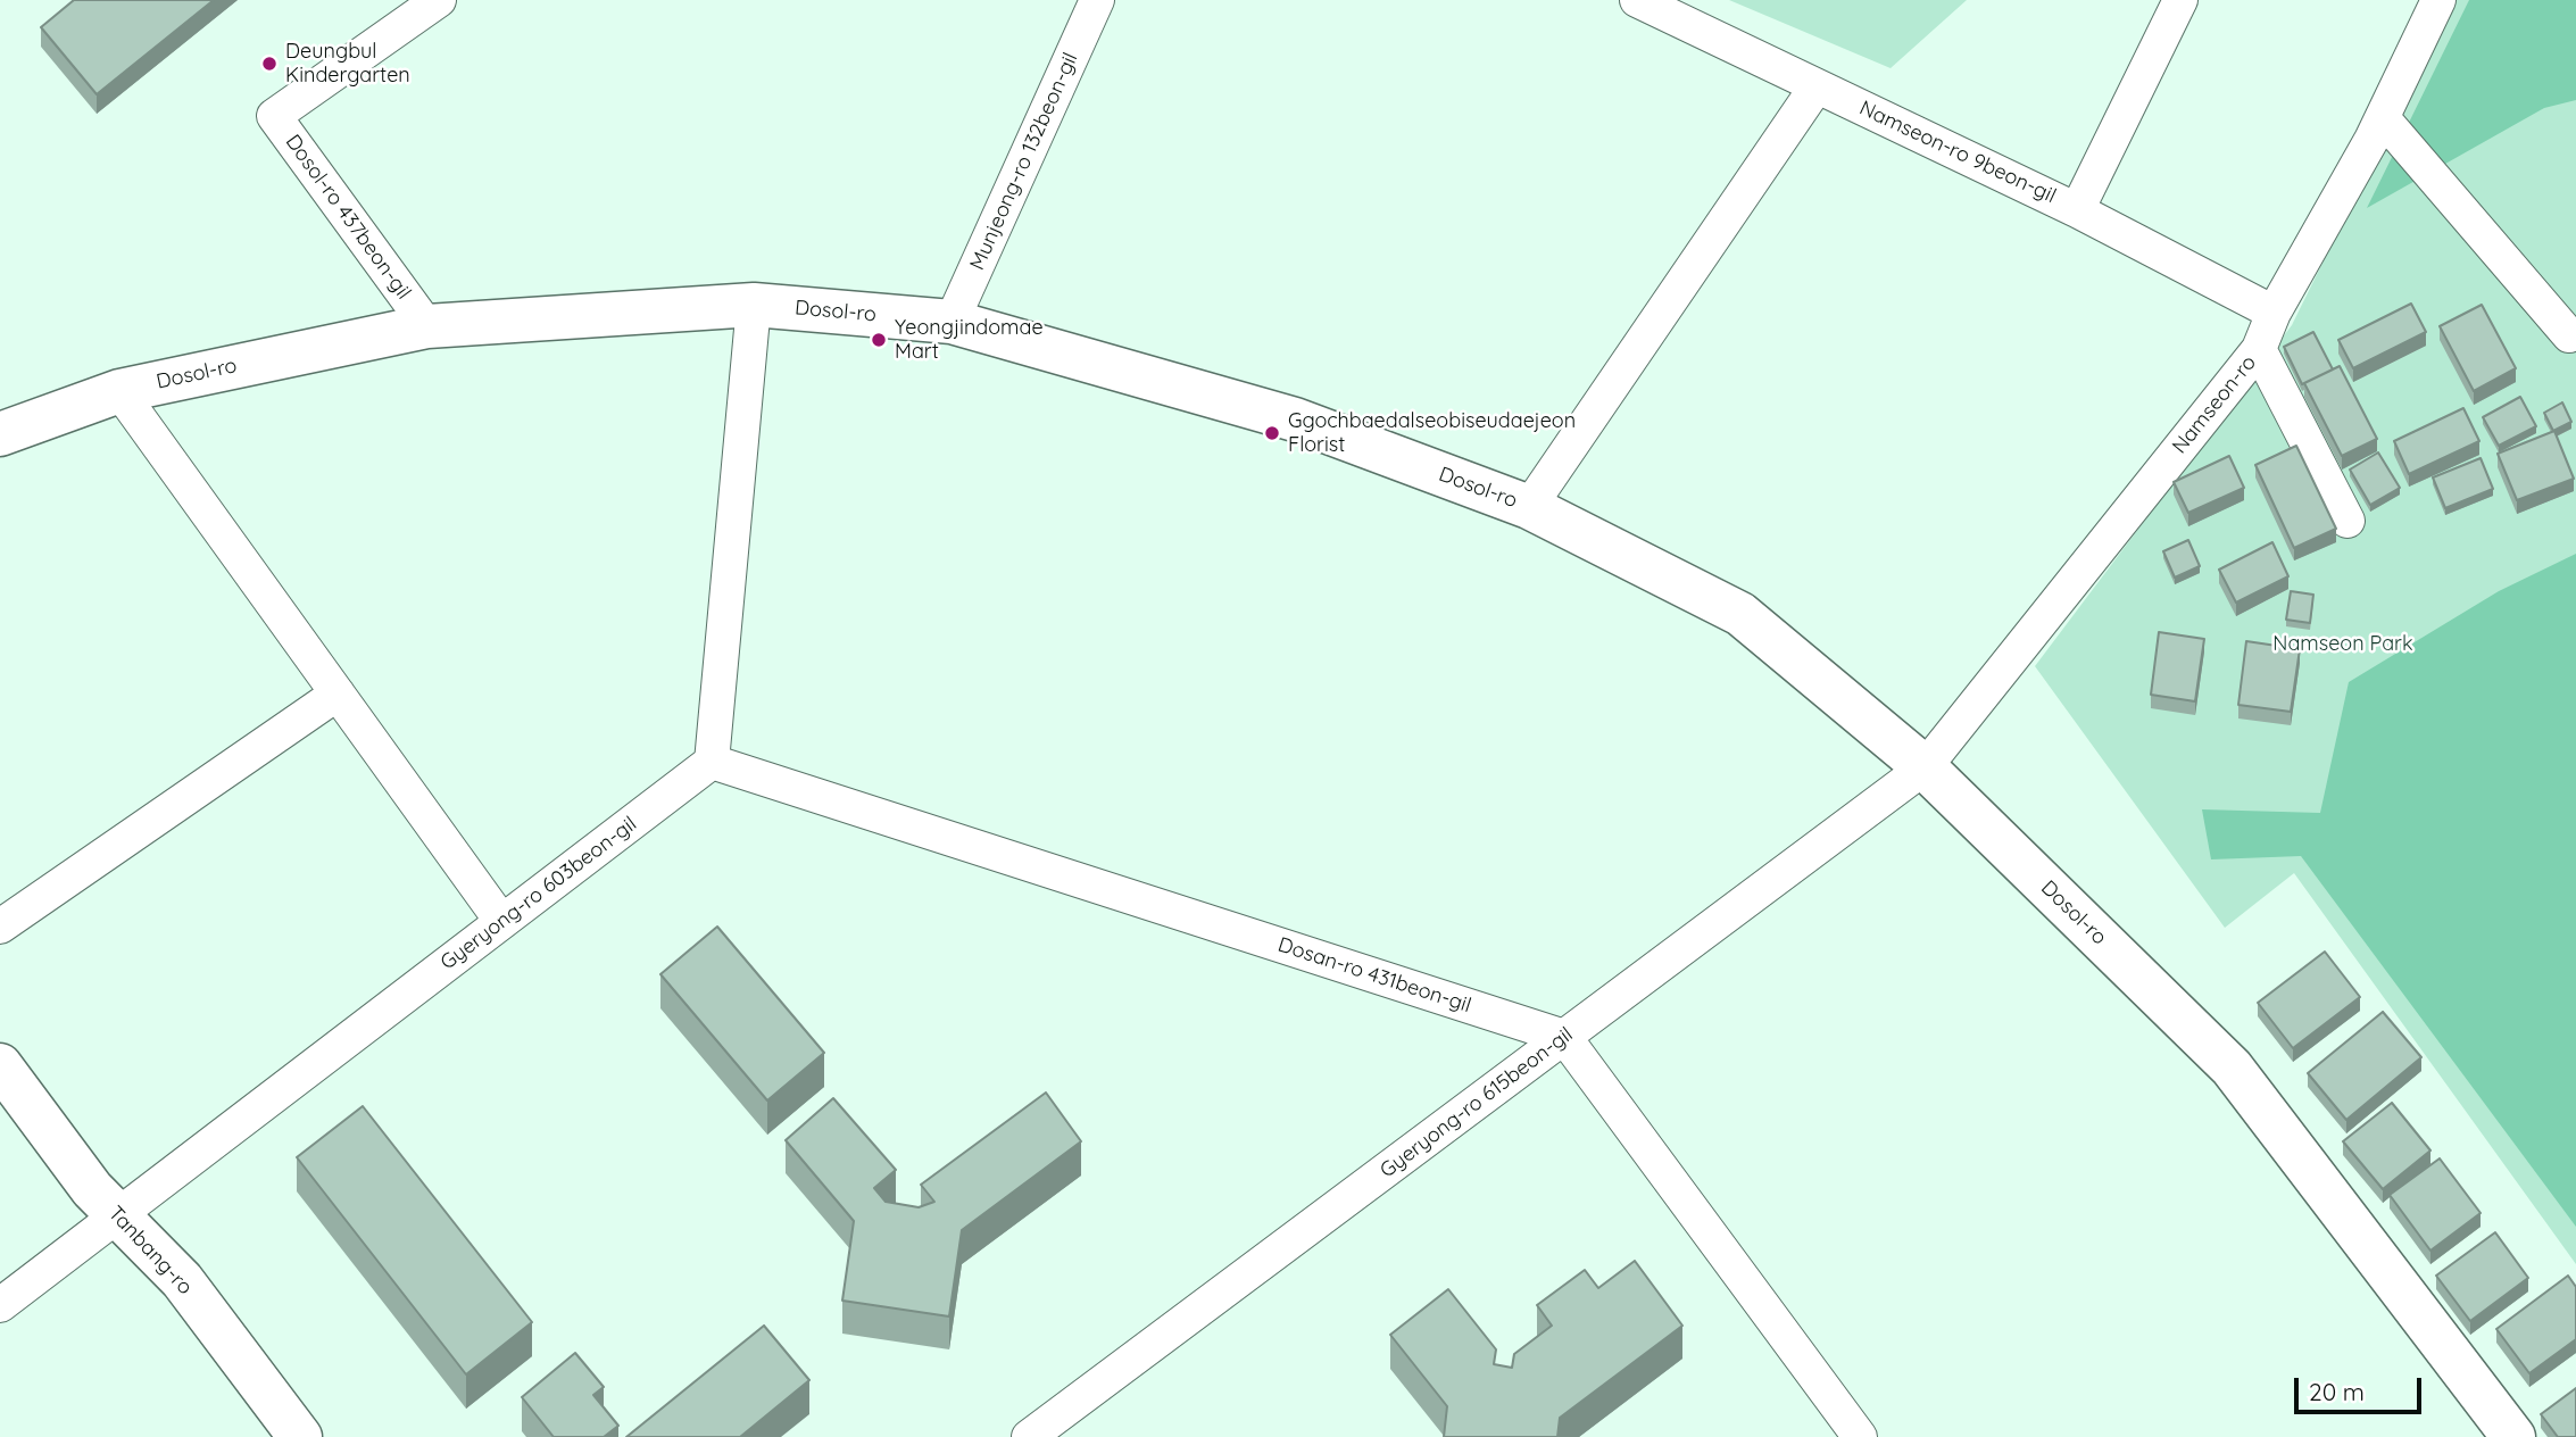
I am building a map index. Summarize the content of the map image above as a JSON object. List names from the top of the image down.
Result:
{
  "streets": {
    "street": [
      "Namseon-ro 9beon-gil",
      "Munjeong-ro 132beon-gil",
      "Dosol-ro 437beon-gil",
      "Dosol-ro",
      "Namseon-ro",
      "Gyeryong-ro 603beon-gil",
      "Dosan-ro 431beon-gil",
      "Gyeryong-ro 615beon-gil",
      "Tanbang-ro"
    ]
  },
  "crossings": [
    ["Namseon-ro 9beon-gil", "Dosol-ro"],
    ["Namseon-ro 9beon-gil", "Namseon-ro"],
    ["Munjeong-ro 132beon-gil", "Dosol-ro"],
    ["Dosol-ro 437beon-gil", "Dosol-ro"],
    ["Dosol-ro", "Namseon-ro"],
    ["Dosol-ro", "Gyeryong-ro 615beon-gil"],
    ["Namseon-ro", "Gyeryong-ro 615beon-gil"],
    ["Gyeryong-ro 603beon-gil", "Dosan-ro 431beon-gil"],
    ["Gyeryong-ro 603beon-gil", "Tanbang-ro"],
    ["Dosan-ro 431beon-gil", "Gyeryong-ro 615beon-gil"]
  ],
  "parks": ["Namseon Park"],
  "places": ["Deungbul Kindergarten", "Yeongjindomae Mart", "Ggochbaedalseobiseudaejeon Florist"],
  "scale_bar": "20 m"
}
